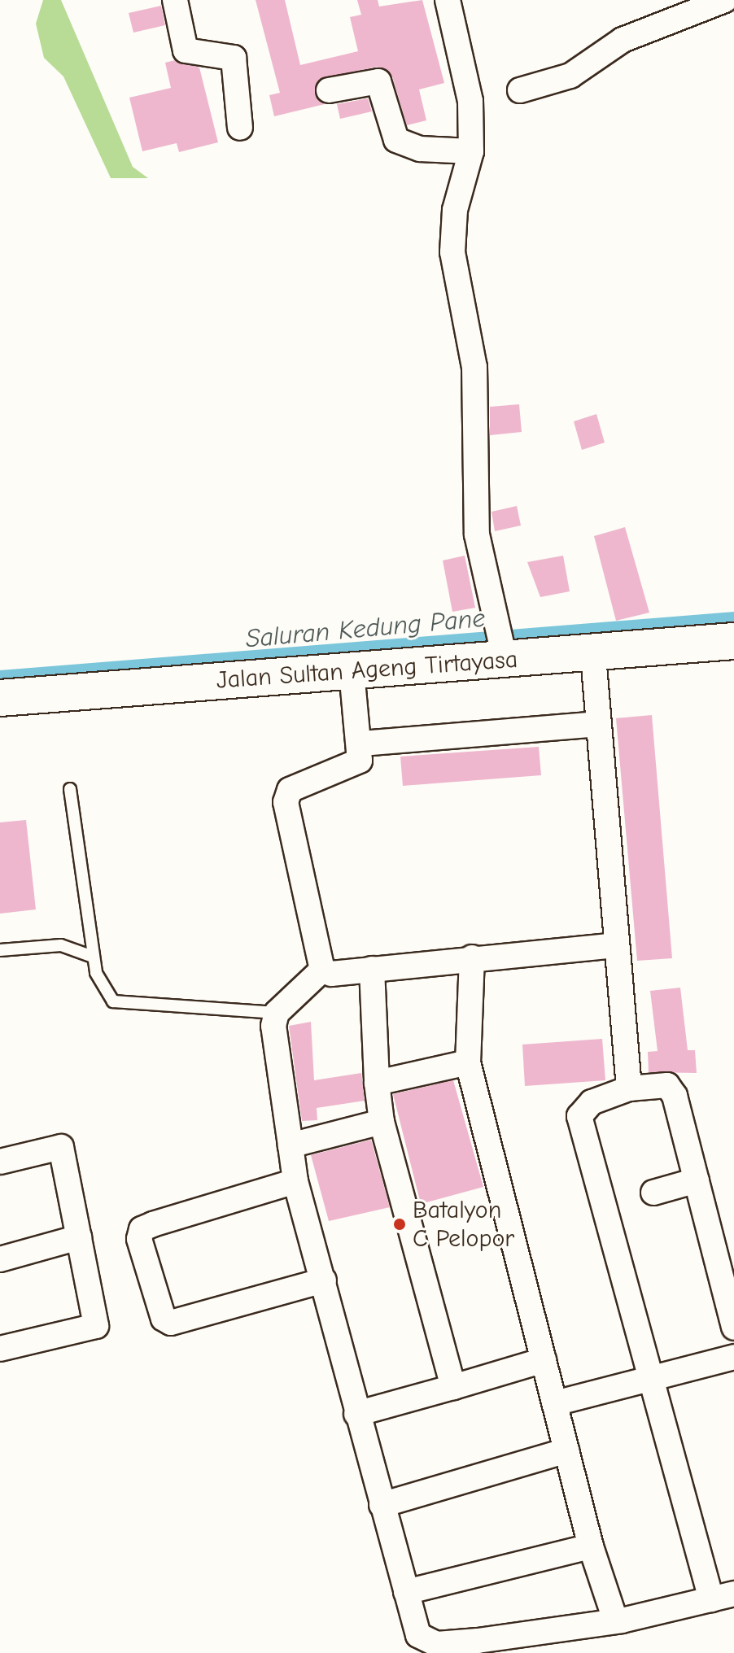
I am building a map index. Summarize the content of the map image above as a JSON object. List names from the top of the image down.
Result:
{
  "streets": {
    "main road": ["Jalan Sultan Ageng Tirtayasa"]
  },
  "water": ["Saluran Kedung Pane"],
  "places": ["Batalyon C Pelopor"]
}
